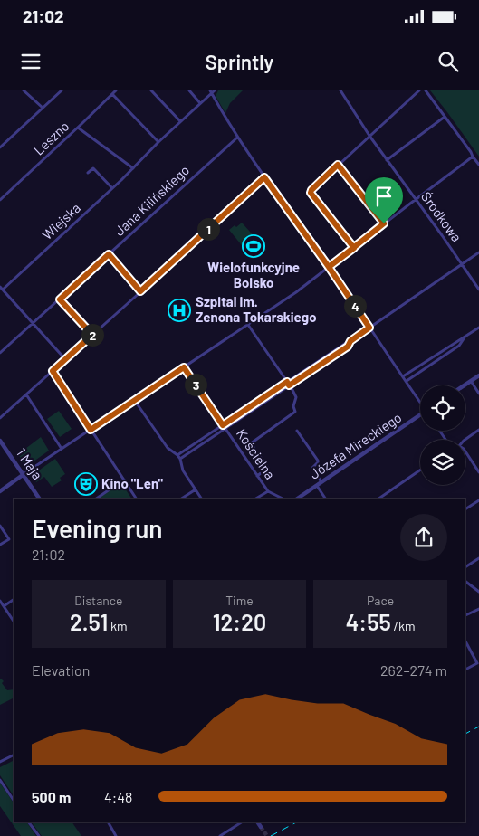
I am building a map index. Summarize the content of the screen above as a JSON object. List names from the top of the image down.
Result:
{
  "streets": {
    "street": [
      "Leszno",
      "Jana Kilińskiego",
      "Środkowa",
      "Wiejska",
      "Józefa Mireckiego",
      "Kościelna",
      "1 Maja"
    ]
  },
  "places": {
    "sports": ["Wielofunkcyjne Boisko"],
    "hospital": ["Szpital im. Zenona Tokarskiego"],
    "theatre": ["Kino \"Len\""]
  },
  "page": {
    "status": "21:02",
    "header": "Sprintly",
    "pins": [
      "1",
      "4",
      "2",
      "3"
    ],
    "heading": ["Evening run", "21:02"],
    "stats": [
      ["Distance", "2.51 km"],
      ["Time", "12:20"],
      ["Pace", "4:55 /km"]
    ],
    "chart": ["Elevation", "262–274 m"],
    "list": [
      {
        "name": "500 m",
        "note": "4:48"
      }
    ]
  }
}
